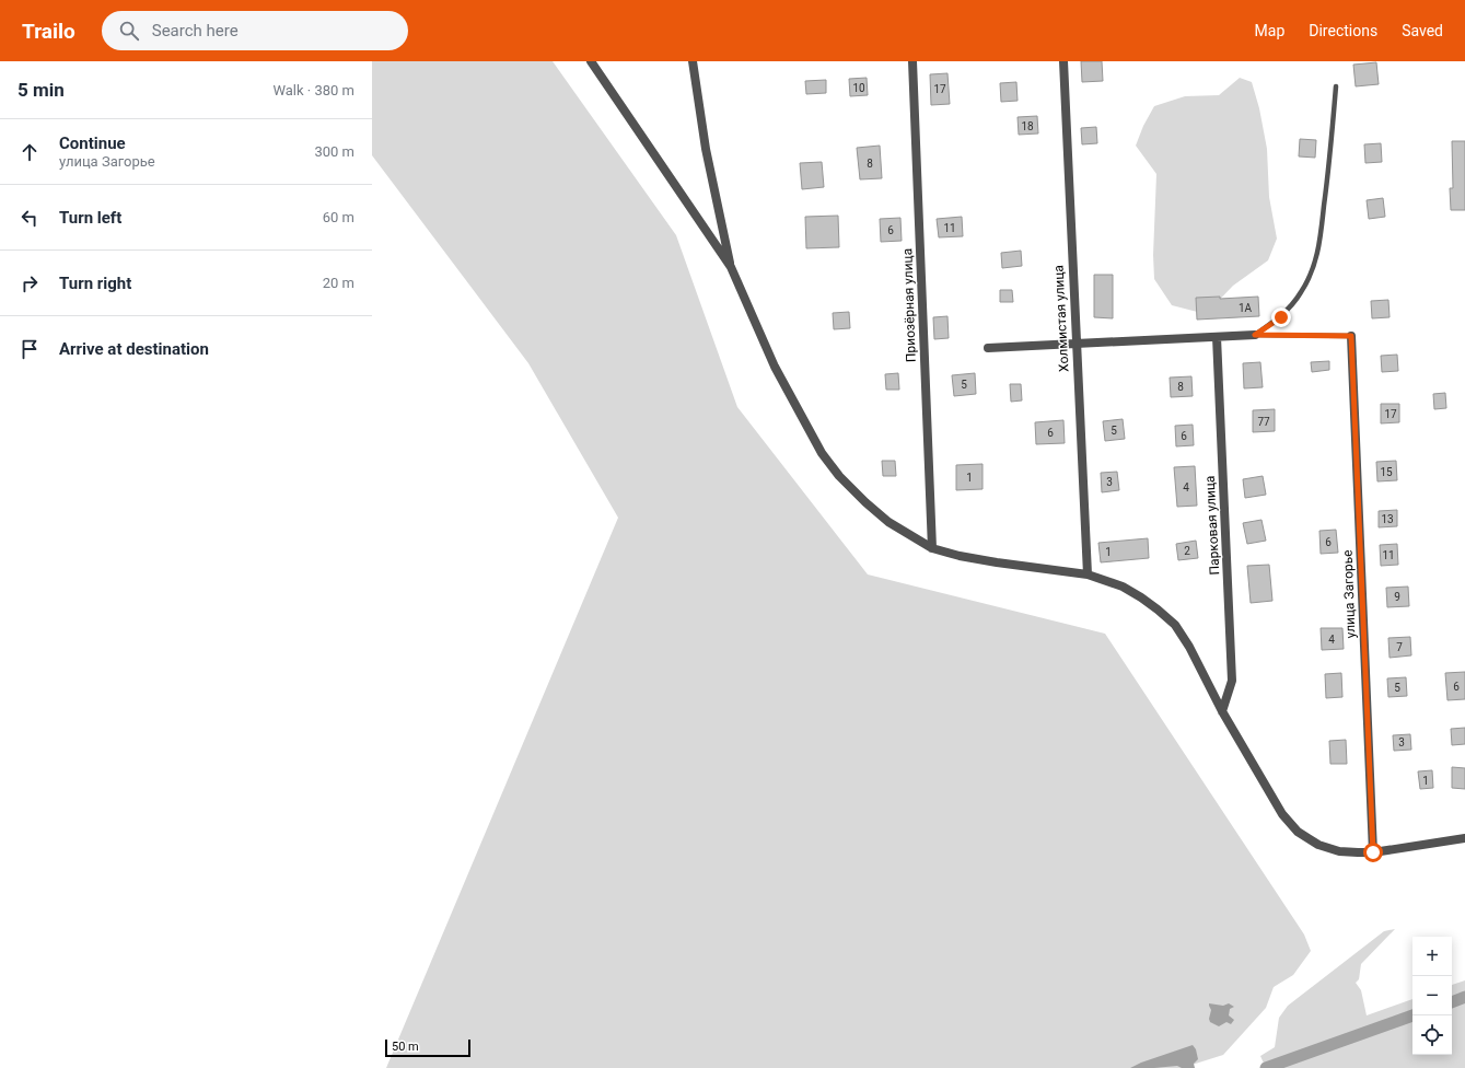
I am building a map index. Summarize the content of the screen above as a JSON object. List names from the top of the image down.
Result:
{
  "streets": {
    "street": [
      "Приозёрная улица",
      "Холмистая улица",
      "Парковая улица",
      "улица Загорье"
    ]
  },
  "house_numbers": [
    "10",
    "17",
    "18",
    "8",
    "11",
    "6",
    "1А",
    "5",
    "8",
    "17",
    "77",
    "5",
    "6",
    "6",
    "15",
    "1",
    "3",
    "4",
    "13",
    "6",
    "2",
    "1",
    "11",
    "9",
    "4",
    "7",
    "6",
    "5",
    "3",
    "1"
  ],
  "scale_bar": "50 m",
  "page": {
    "header": "Trailo",
    "search": "Search here",
    "nav": ["Map", "Directions", "Saved"],
    "heading": ["5 min", "Walk · 380 m"],
    "list": [
      ["Continue", "улица Загорье", "300 m"],
      ["Turn left", "60 m"],
      ["Turn right", "20 m"],
      "Arrive at destination"
    ],
    "map_buttons": ["+", "−"],
    "scale": "50 m"
  }
}
